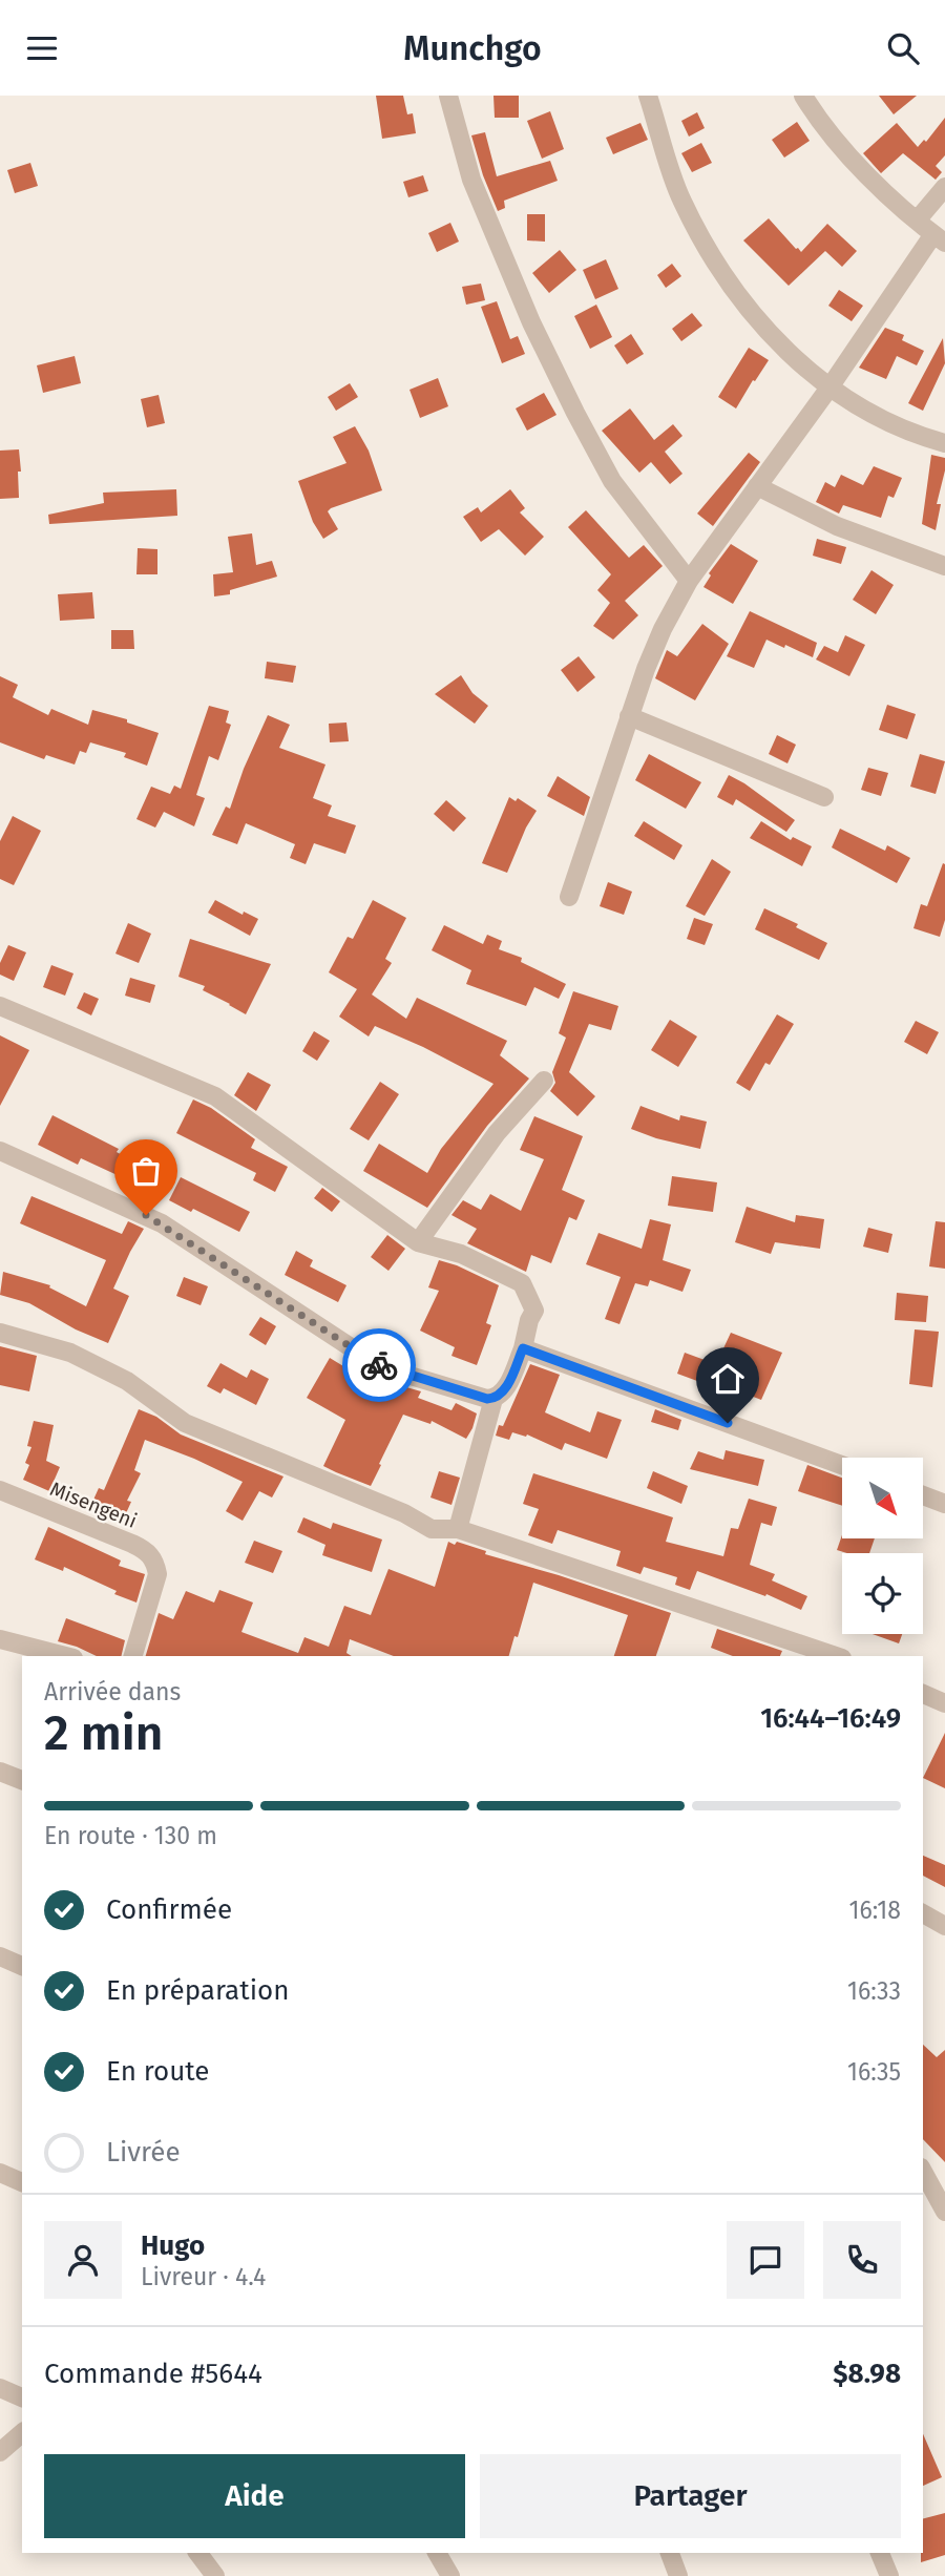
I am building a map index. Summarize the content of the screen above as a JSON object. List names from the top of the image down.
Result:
{
  "streets": {
    "street": ["Misengeni"]
  },
  "north": "bottom right",
  "page": {
    "header": "Munchgo",
    "heading": ["2 min", "Arrivée dans", "16:44–16:49"],
    "panel": [
      "Hugo",
      "Livreur · 4.4",
      "Commande #5644",
      "$8.98"
    ],
    "bar": "En route · 130 m",
    "list": [
      ["Confirmée", "16:18"],
      ["En préparation", "16:33"],
      ["En route", "16:35"],
      "Livrée"
    ],
    "buttons": ["Aide", "Partager"]
  }
}
